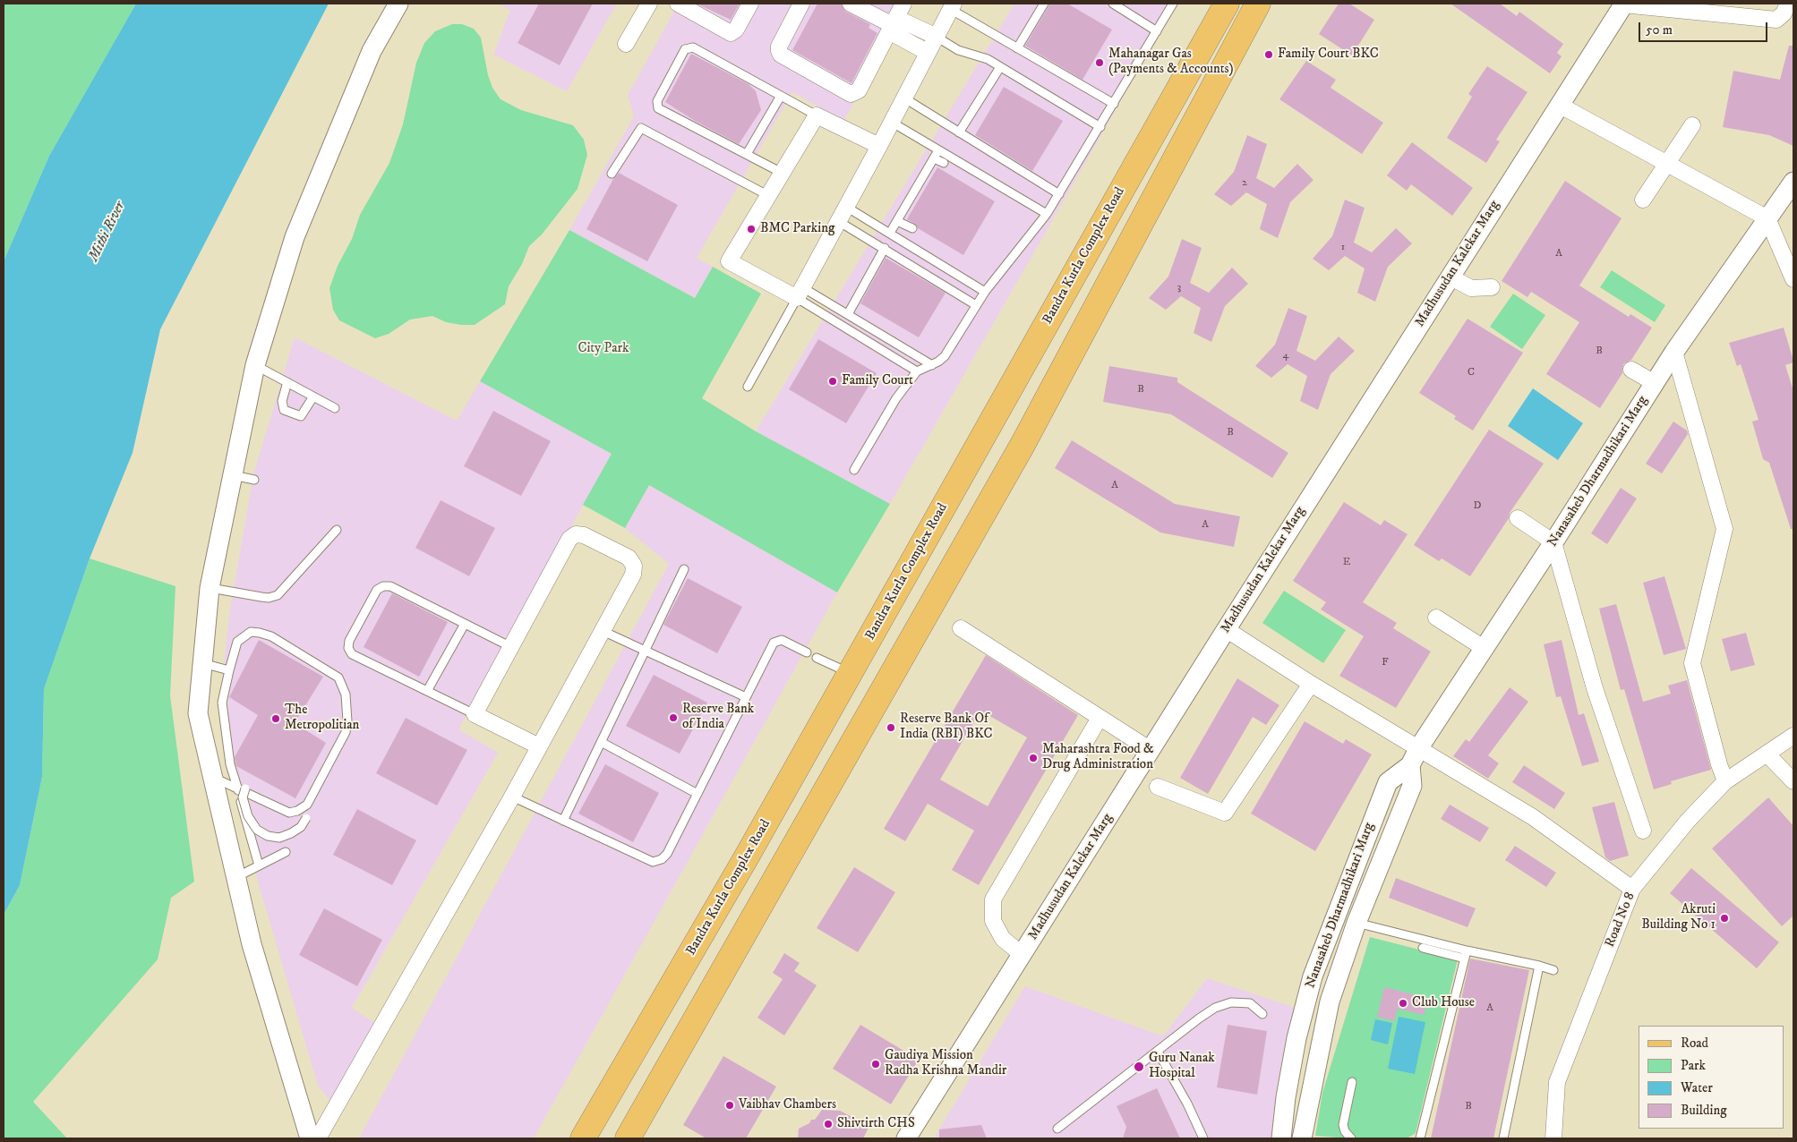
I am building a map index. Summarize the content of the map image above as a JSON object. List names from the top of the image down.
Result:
{
  "streets": {
    "main road": ["Bandra Kurla Complex Road"],
    "street": ["Madhusudan Kalekar Marg", "Nanasaheb Dharmadhikari Marg", "Road No 8"]
  },
  "water": ["Mithi River"],
  "parks": ["City Park"],
  "places": [
    "Family Court BKC",
    "Mahanagar Gas (Payments & Accounts)",
    "BMC Parking",
    "Family Court",
    "Reserve Bank of India",
    "The Metropolitian",
    "Reserve Bank Of India (RBI) BKC",
    "Maharashtra Food & Drug Administration",
    "Akruti Building No 1",
    "Club House",
    "Gaudiya Mission Radha Krishna Mandir",
    "Guru Nanak Hospital",
    "Vaibhav Chambers",
    "Shivtirth CHS"
  ],
  "house_numbers": [
    "2",
    "1",
    "A",
    "3",
    "B",
    "4",
    "C",
    "B",
    "B",
    "A",
    "D",
    "A",
    "E",
    "F",
    "A",
    "B"
  ],
  "legend": [
    "Road",
    "Park",
    "Water",
    "Building"
  ],
  "scale_bar": "50 m"
}
